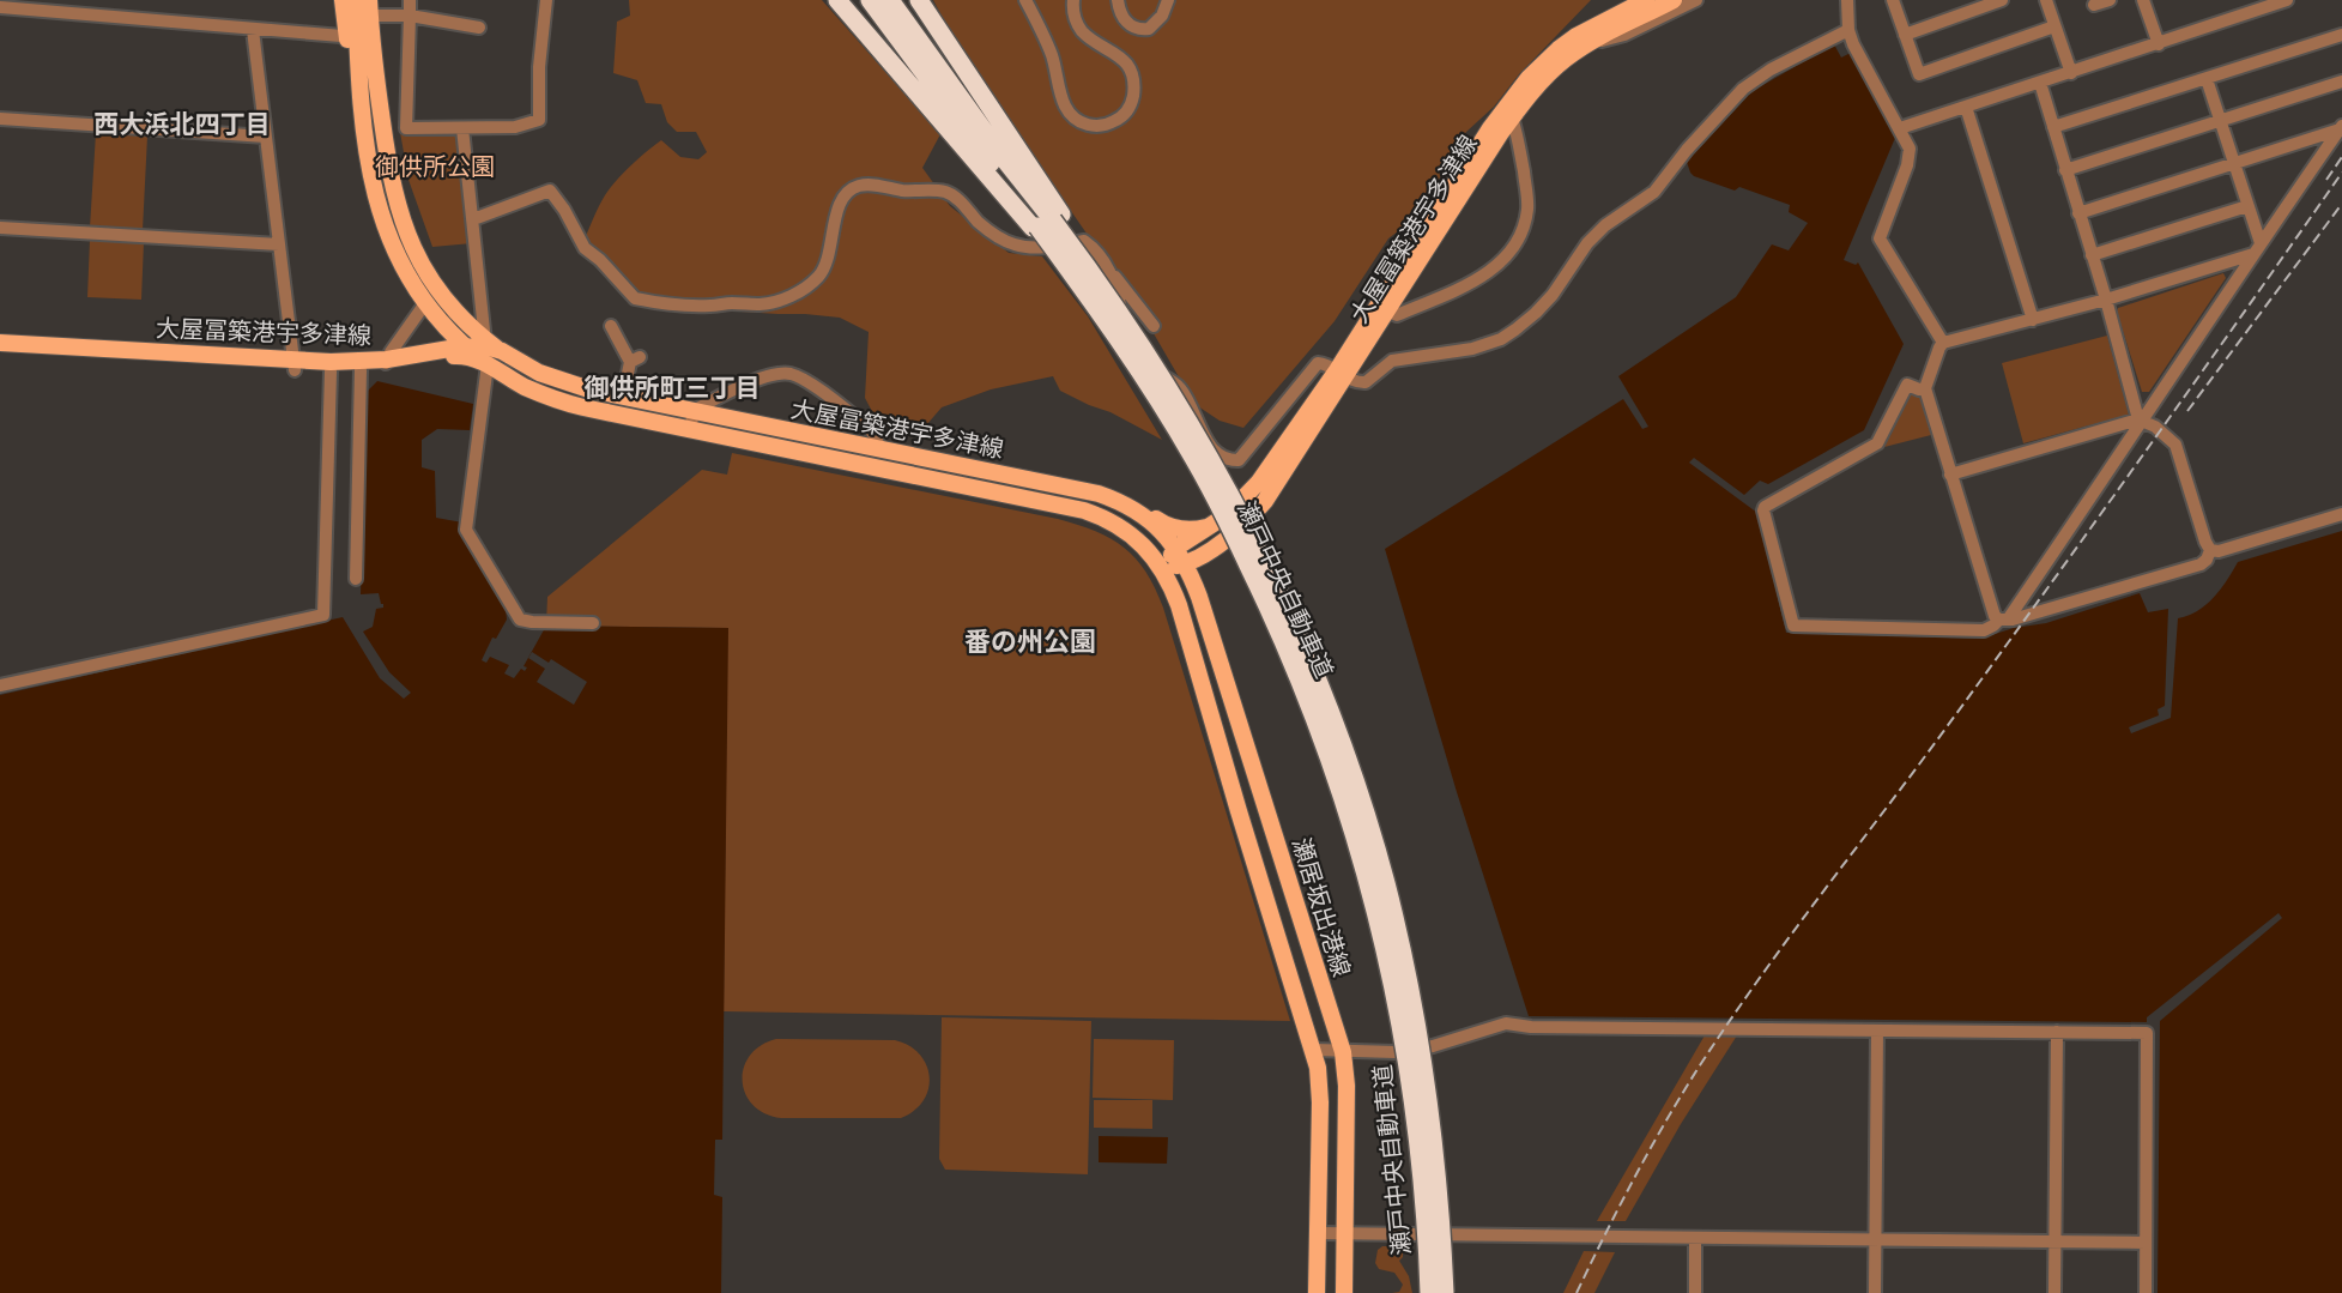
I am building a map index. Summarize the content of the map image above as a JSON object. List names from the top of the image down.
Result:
{
  "streets": {
    "highway": ["瀬戸中央自動車道"],
    "main road": ["大屋冨築港宇多津線", "瀬居坂出港線"]
  },
  "crossings": [
    ["大屋冨築港宇多津線", "瀬居坂出港線"]
  ],
  "districts": ["西大浜北四丁目", "御供所町三丁目", "番の州公園"],
  "parks": ["御供所公園"]
}
